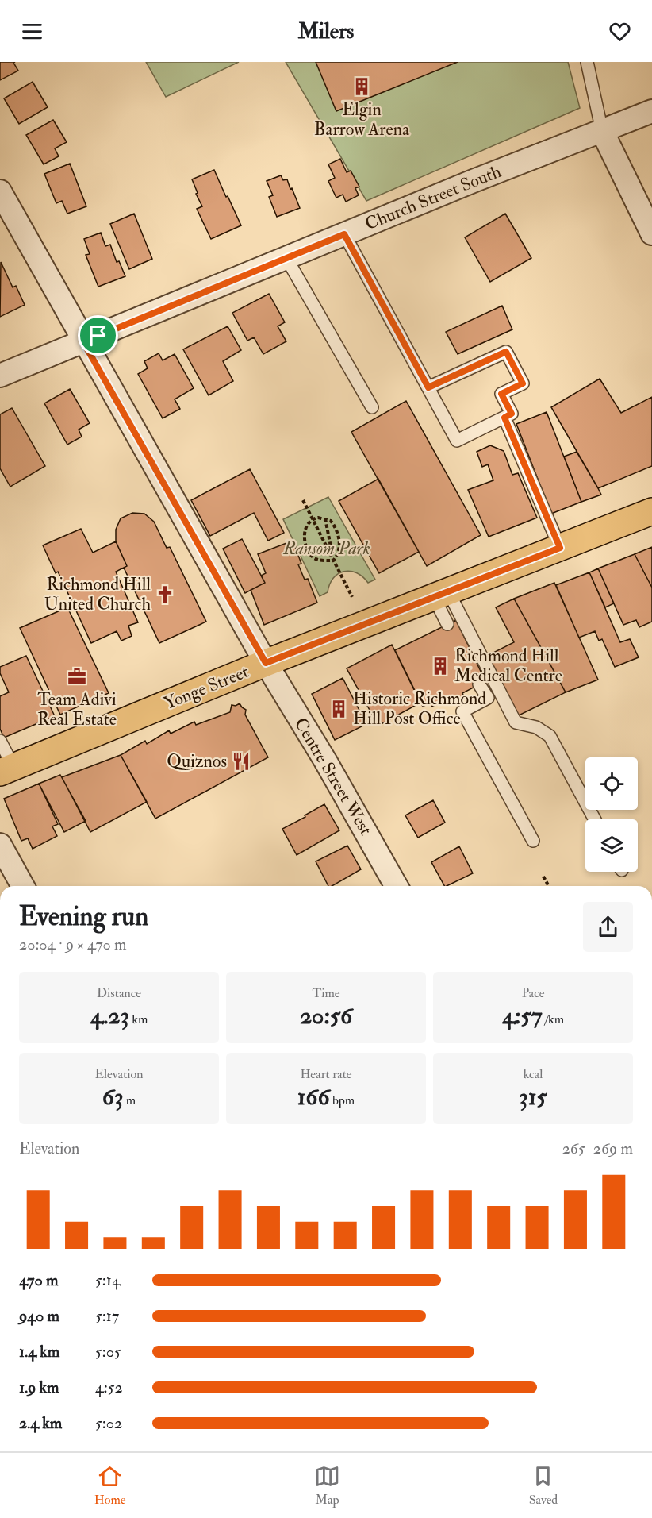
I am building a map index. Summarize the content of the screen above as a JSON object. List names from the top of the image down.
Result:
{
  "streets": {
    "main road": ["Yonge Street"],
    "street": ["Church Street South", "Centre Street West"]
  },
  "crossings": [
    ["Church Street South", "Centre Street West"],
    ["Yonge Street", "Centre Street West"]
  ],
  "parks": ["Ransom Park"],
  "places": {
    "building": ["Elgin Barrow Arena", "Richmond Hill Medical Centre", "Historic Richmond Hill Post Office"],
    "church": ["Richmond Hill United Church"],
    "office": ["Team Adivi Real Estate"],
    "restaurant": ["Quiznos"]
  },
  "page": {
    "header": "Milers",
    "heading": ["Evening run", "20:04 · 9 × 470 m"],
    "stats": [
      ["Distance", "4.23 km"],
      ["Time", "20:56"],
      ["Pace", "4:57 /km"],
      ["Elevation", "63 m"],
      ["Heart rate", "166 bpm"],
      ["kcal", "315"]
    ],
    "chart": ["Elevation", "265–269 m"],
    "list": [
      {
        "name": "470 m",
        "note": "5:14"
      },
      {
        "name": "940 m",
        "note": "5:17"
      },
      {
        "name": "1.4 km",
        "note": "5:05"
      },
      {
        "name": "1.9 km",
        "note": "4:52"
      },
      {
        "name": "2.4 km",
        "note": "5:02"
      }
    ],
    "tabs": ["Home", "Map", "Saved"]
  }
}
